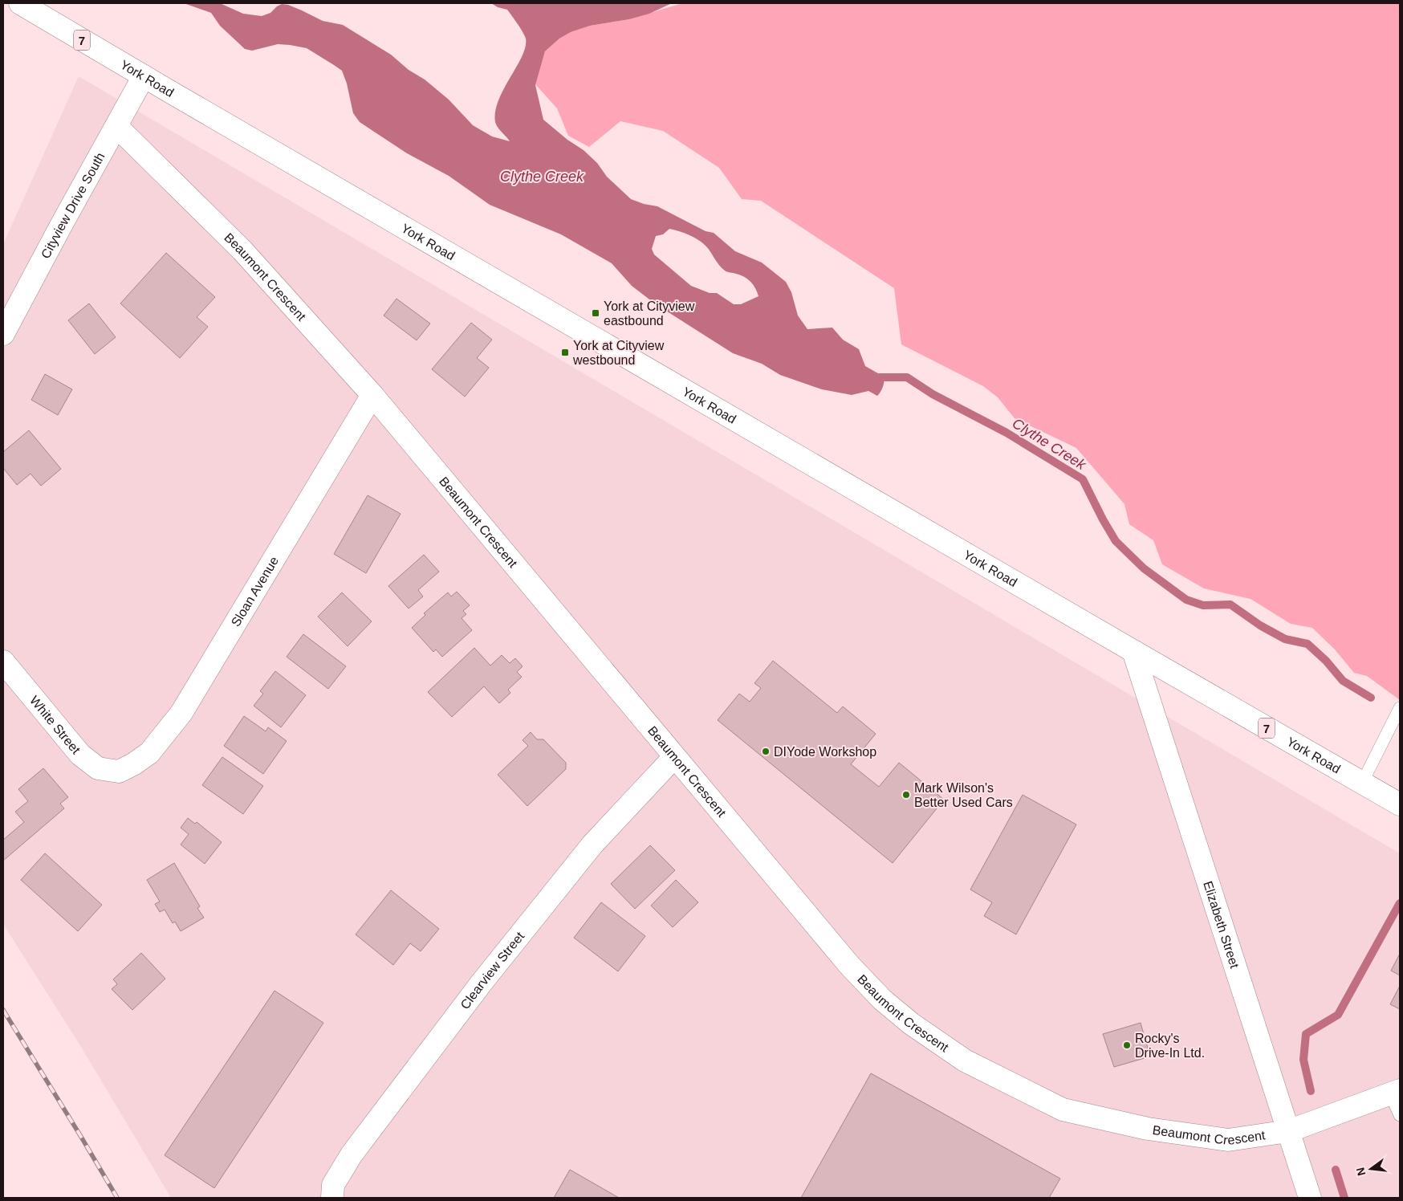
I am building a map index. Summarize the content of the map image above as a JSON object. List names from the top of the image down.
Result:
{
  "streets": {
    "street": [
      "7",
      "York Road",
      "Cityview Drive South",
      "Beaumont Crescent",
      "Sloan Avenue",
      "White Street",
      "Elizabeth Street",
      "Clearview Street"
    ]
  },
  "crossings": [
    ["York Road", "Cityview Drive South"],
    ["York Road", "Elizabeth Street"],
    ["Cityview Drive South", "Beaumont Crescent"],
    ["Beaumont Crescent", "Sloan Avenue"],
    ["Beaumont Crescent", "Elizabeth Street"],
    ["Beaumont Crescent", "Clearview Street"],
    ["Sloan Avenue", "White Street"]
  ],
  "water": ["Clythe Creek"],
  "places": {
    "transit": ["York at Cityview eastbound", "York at Cityview westbound"],
    "other": ["DIYode Workshop", "Mark Wilson's Better Used Cars", "Rocky's Drive-In Ltd."]
  },
  "north": "left"
}
